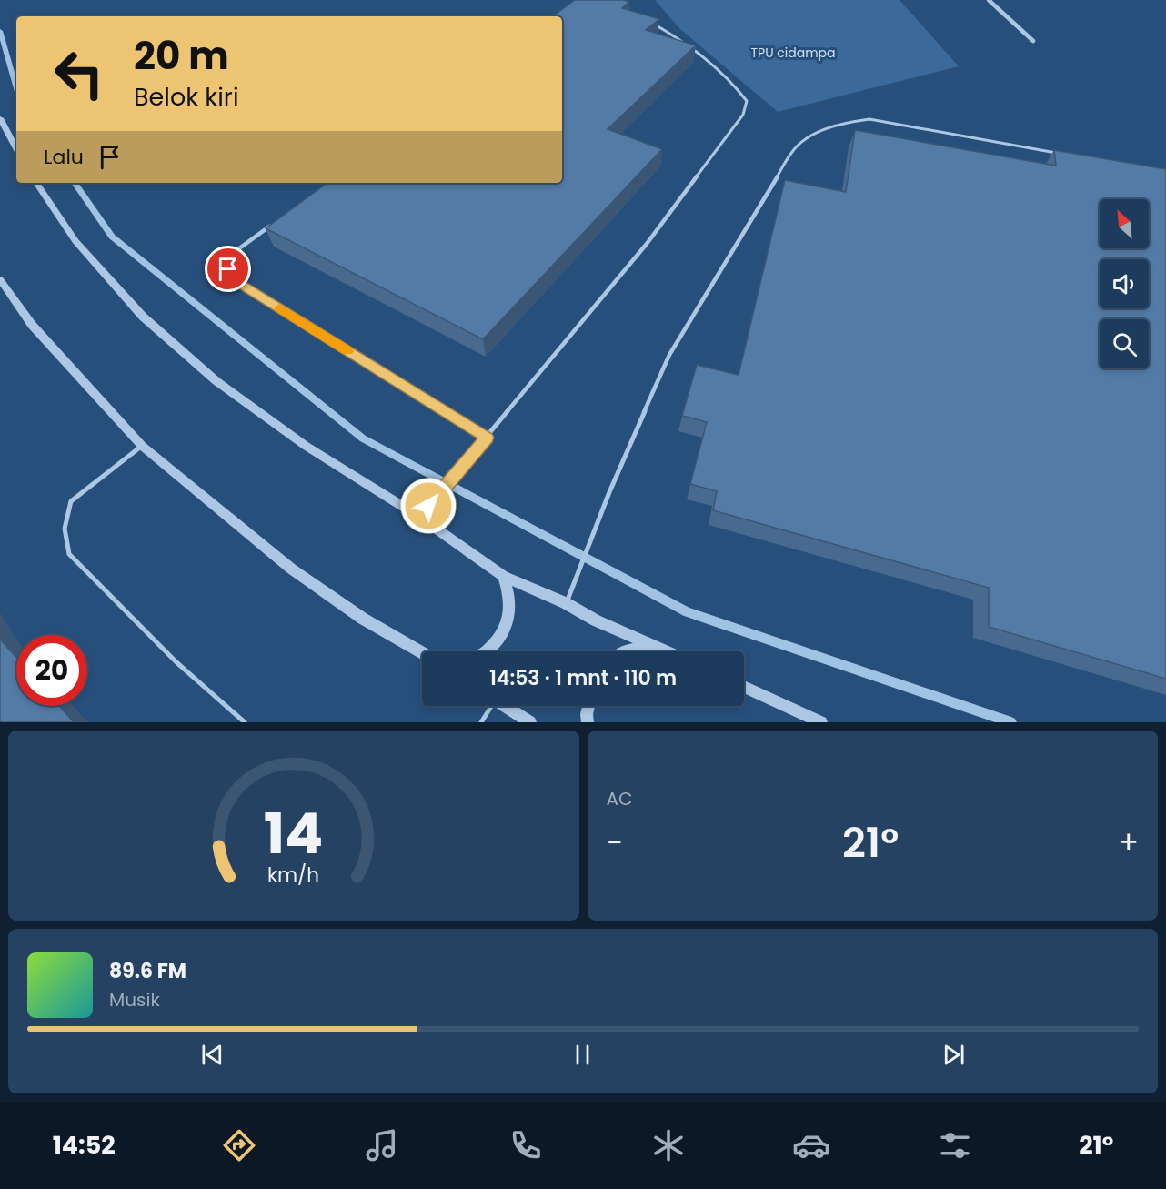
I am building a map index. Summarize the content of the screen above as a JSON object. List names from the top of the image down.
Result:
{
  "parks": ["TPU cidampa"],
  "north": "top left",
  "page": {
    "turn": ["20 m", "Belok kiri"],
    "then": "Lalu",
    "limit": "20",
    "trip": "14:53 · 1 mnt · 110 m",
    "tile": "AC",
    "heat": ["−", "21°", "+"],
    "song": ["89.6 FM", "Musik"],
    "tabs": ["14:52", "21°"],
    "gauge": ["14", "km/h"]
  }
}
